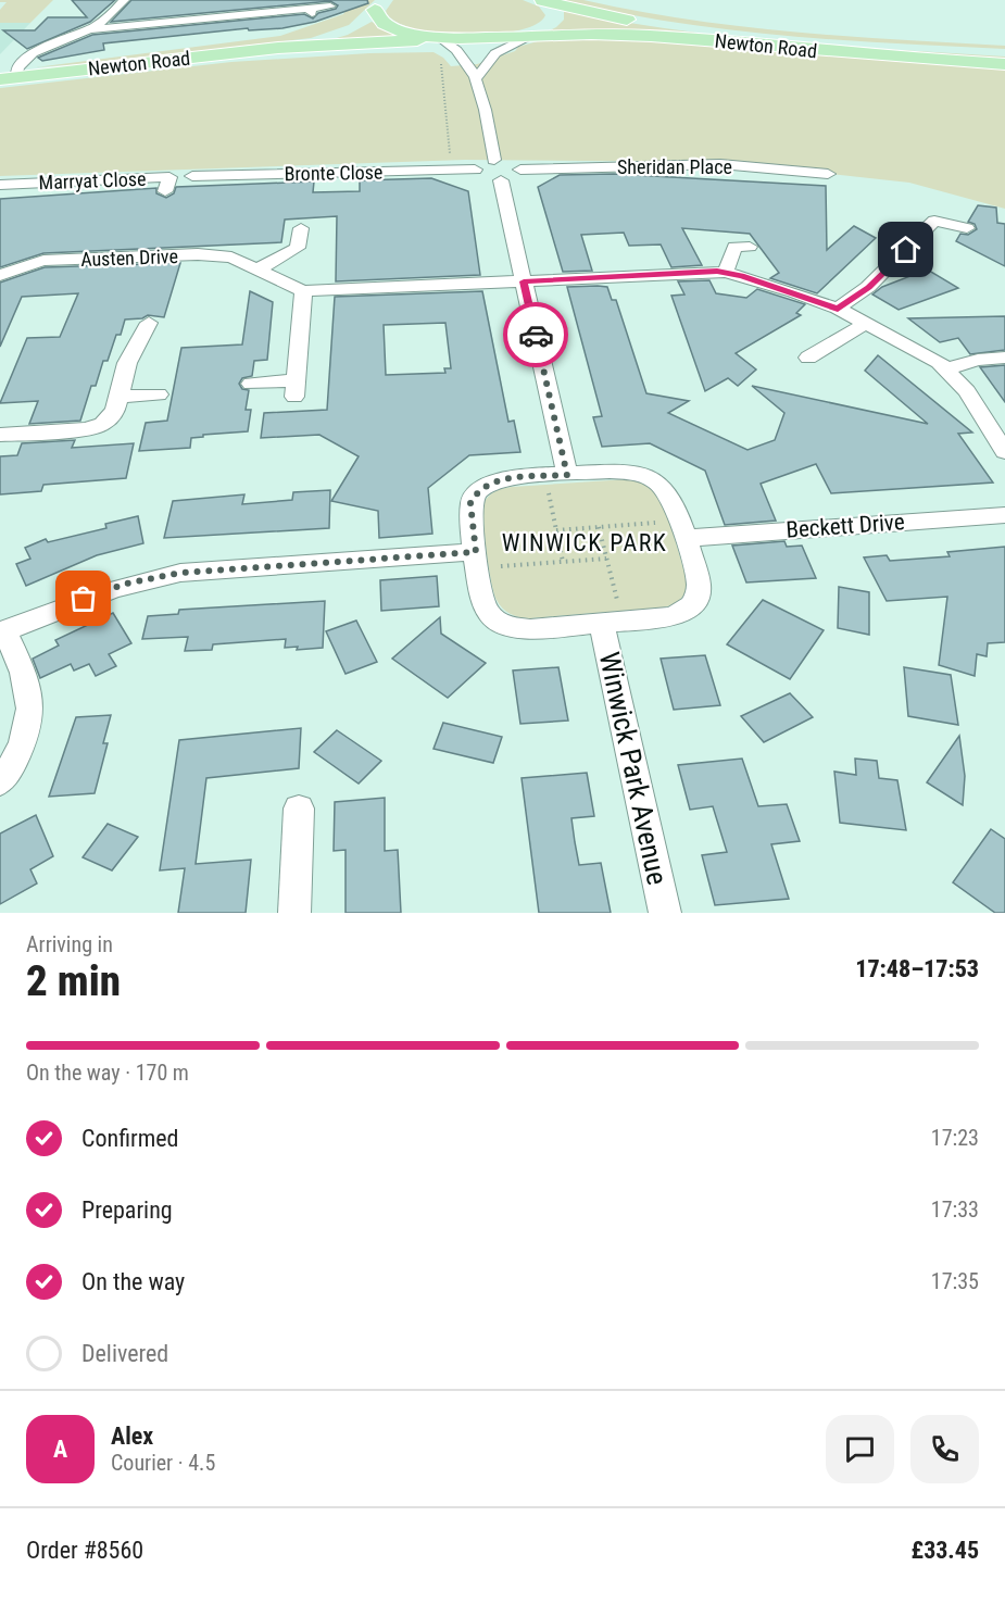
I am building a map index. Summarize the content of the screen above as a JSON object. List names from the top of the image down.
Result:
{
  "streets": {
    "main road": ["Newton Road"],
    "street": [
      "Sheridan Place",
      "Bronte Close",
      "Marryat Close",
      "Austen Drive",
      "Beckett Drive",
      "Winwick Park Avenue"
    ]
  },
  "crossings": [
    ["Beckett Drive", "Winwick Park Avenue"]
  ],
  "districts": ["WINWICK PARK"],
  "page": {
    "heading": ["2 min", "Arriving in", "17:48–17:53"],
    "panel": [
      "Alex",
      "Courier · 4.5",
      "Order #8560",
      "£33.45"
    ],
    "bar": "On the way · 170 m",
    "list": [
      ["Confirmed", "17:23"],
      ["Preparing", "17:33"],
      ["On the way", "17:35"],
      "Delivered"
    ],
    "round": "A"
  }
}
